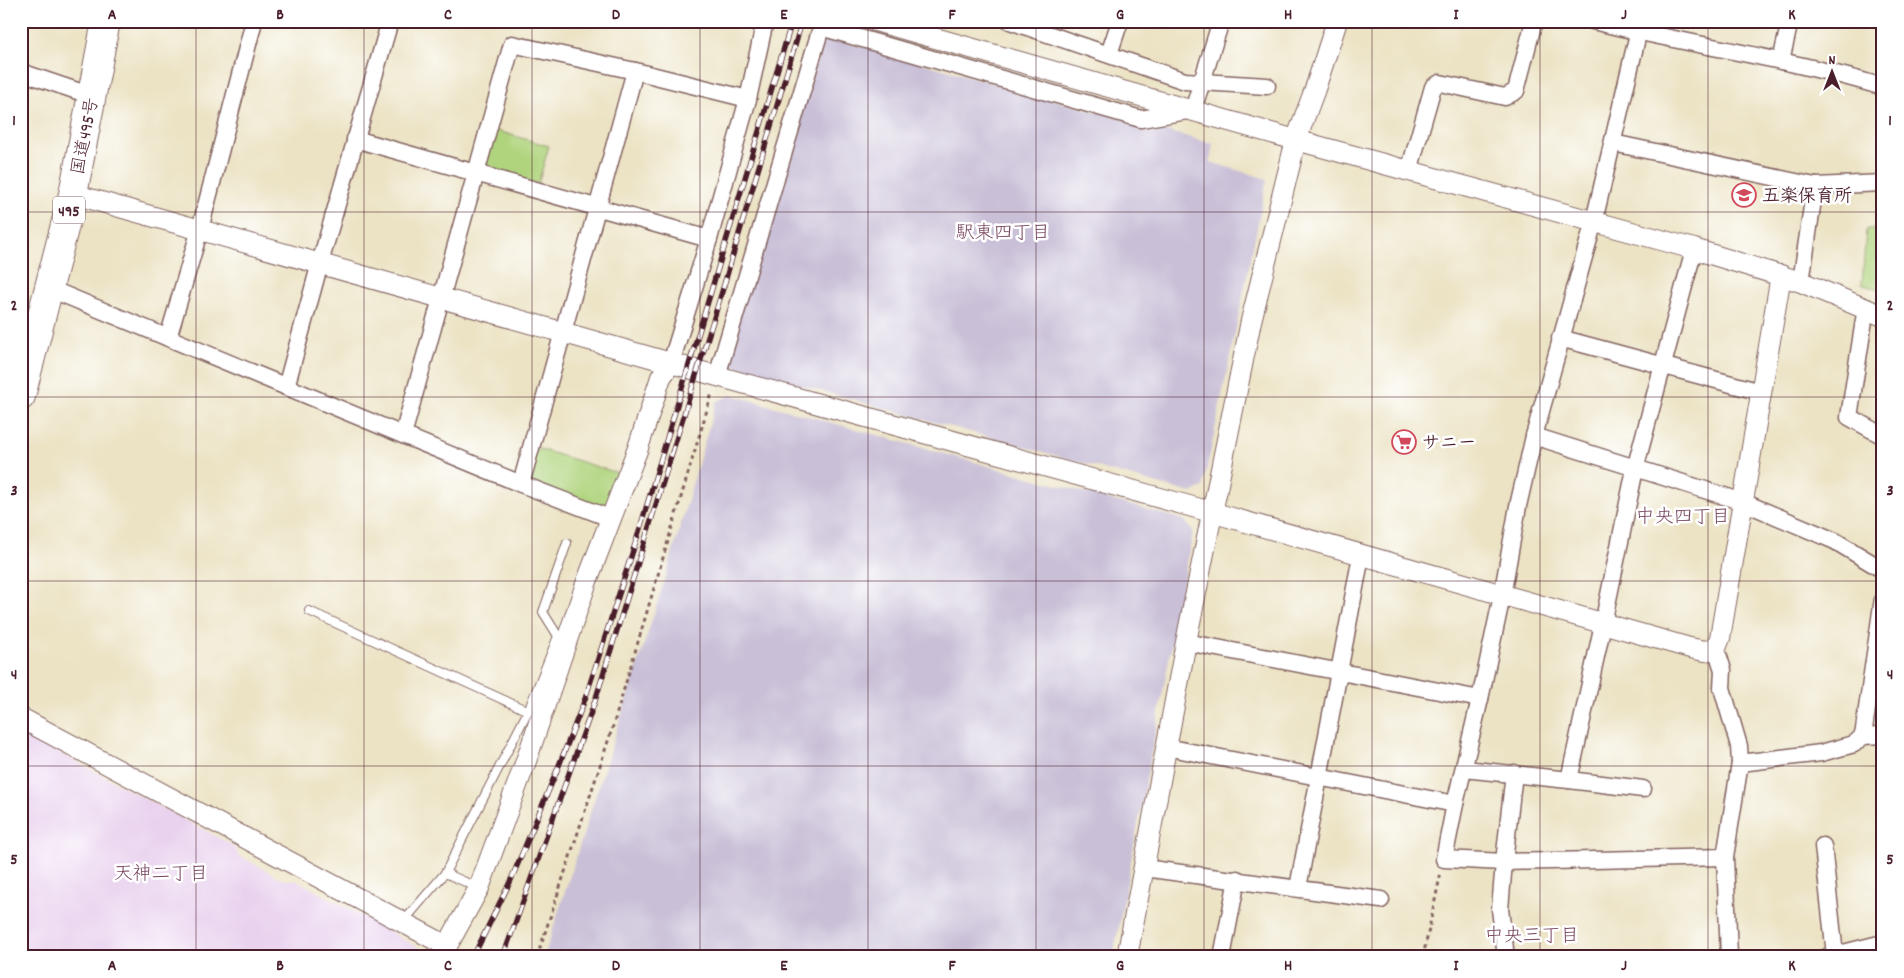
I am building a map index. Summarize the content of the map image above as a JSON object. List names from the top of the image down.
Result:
{
  "streets": {
    "highway": ["国道495号", "495"]
  },
  "districts": [
    "駅東四丁目",
    "中央四丁目",
    "天神二丁目",
    "中央三丁目"
  ],
  "places": {
    "school or university": ["五楽保育所"],
    "supermarket": ["サニー"]
  },
  "north": "top",
  "grid": {
    "columns": [
      "A",
      "B",
      "C",
      "D",
      "E",
      "F",
      "G",
      "H",
      "I",
      "J",
      "K"
    ],
    "rows": [
      "1",
      "2",
      "3",
      "4",
      "5"
    ]
  }
}
